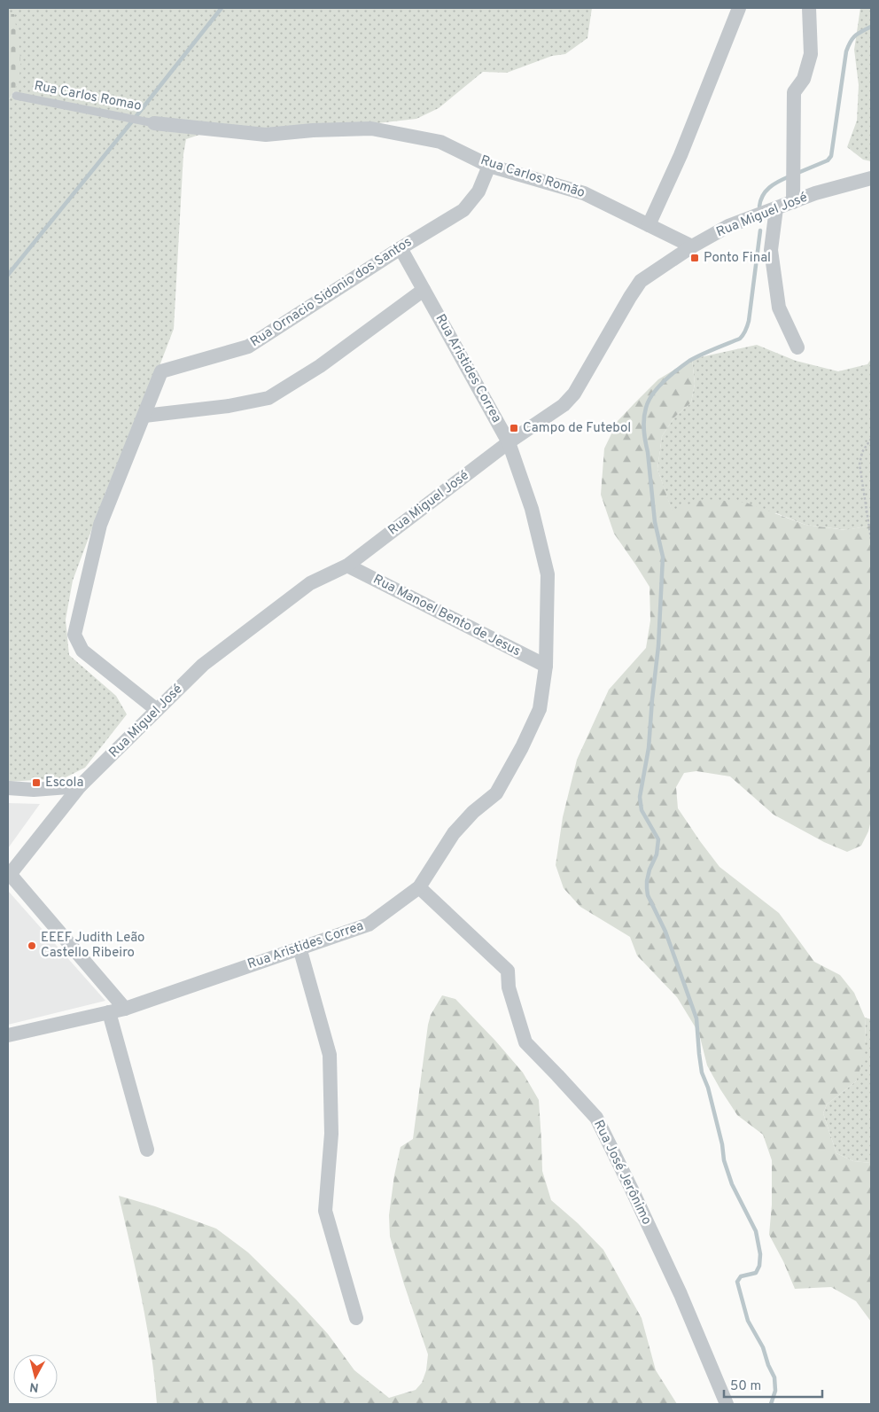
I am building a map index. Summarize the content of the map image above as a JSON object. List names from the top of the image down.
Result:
{
  "streets": {
    "street": [
      "Rua Carlos Romão",
      "Rua Miguel José",
      "Rua Ornacio Sidonio dos Santos",
      "Rua Aristides Correa",
      "Rua Manoel Bento de Jesus",
      "Rua José Jerônimo"
    ],
    "lane": ["Rua Carlos Romao"]
  },
  "crossings": [
    ["Rua Carlos Romao", "Rua Carlos Romão"],
    ["Rua Carlos Romão", "Rua Miguel José"],
    ["Rua Carlos Romão", "Rua Ornacio Sidonio dos Santos"],
    ["Rua Miguel José", "Rua Ornacio Sidonio dos Santos"],
    ["Rua Miguel José", "Rua Aristides Correa"],
    ["Rua Miguel José", "Rua Manoel Bento de Jesus"],
    ["Rua Ornacio Sidonio dos Santos", "Rua Aristides Correa"],
    ["Rua Aristides Correa", "Rua Manoel Bento de Jesus"],
    ["Rua Aristides Correa", "Rua José Jerônimo"]
  ],
  "places": {
    "transit": ["Ponto Final", "Campo de Futebol", "Escola"],
    "other": ["EEEF Judith Leão Castello Ribeiro"]
  },
  "scale_bar": "50 m",
  "north": "bottom"
}
